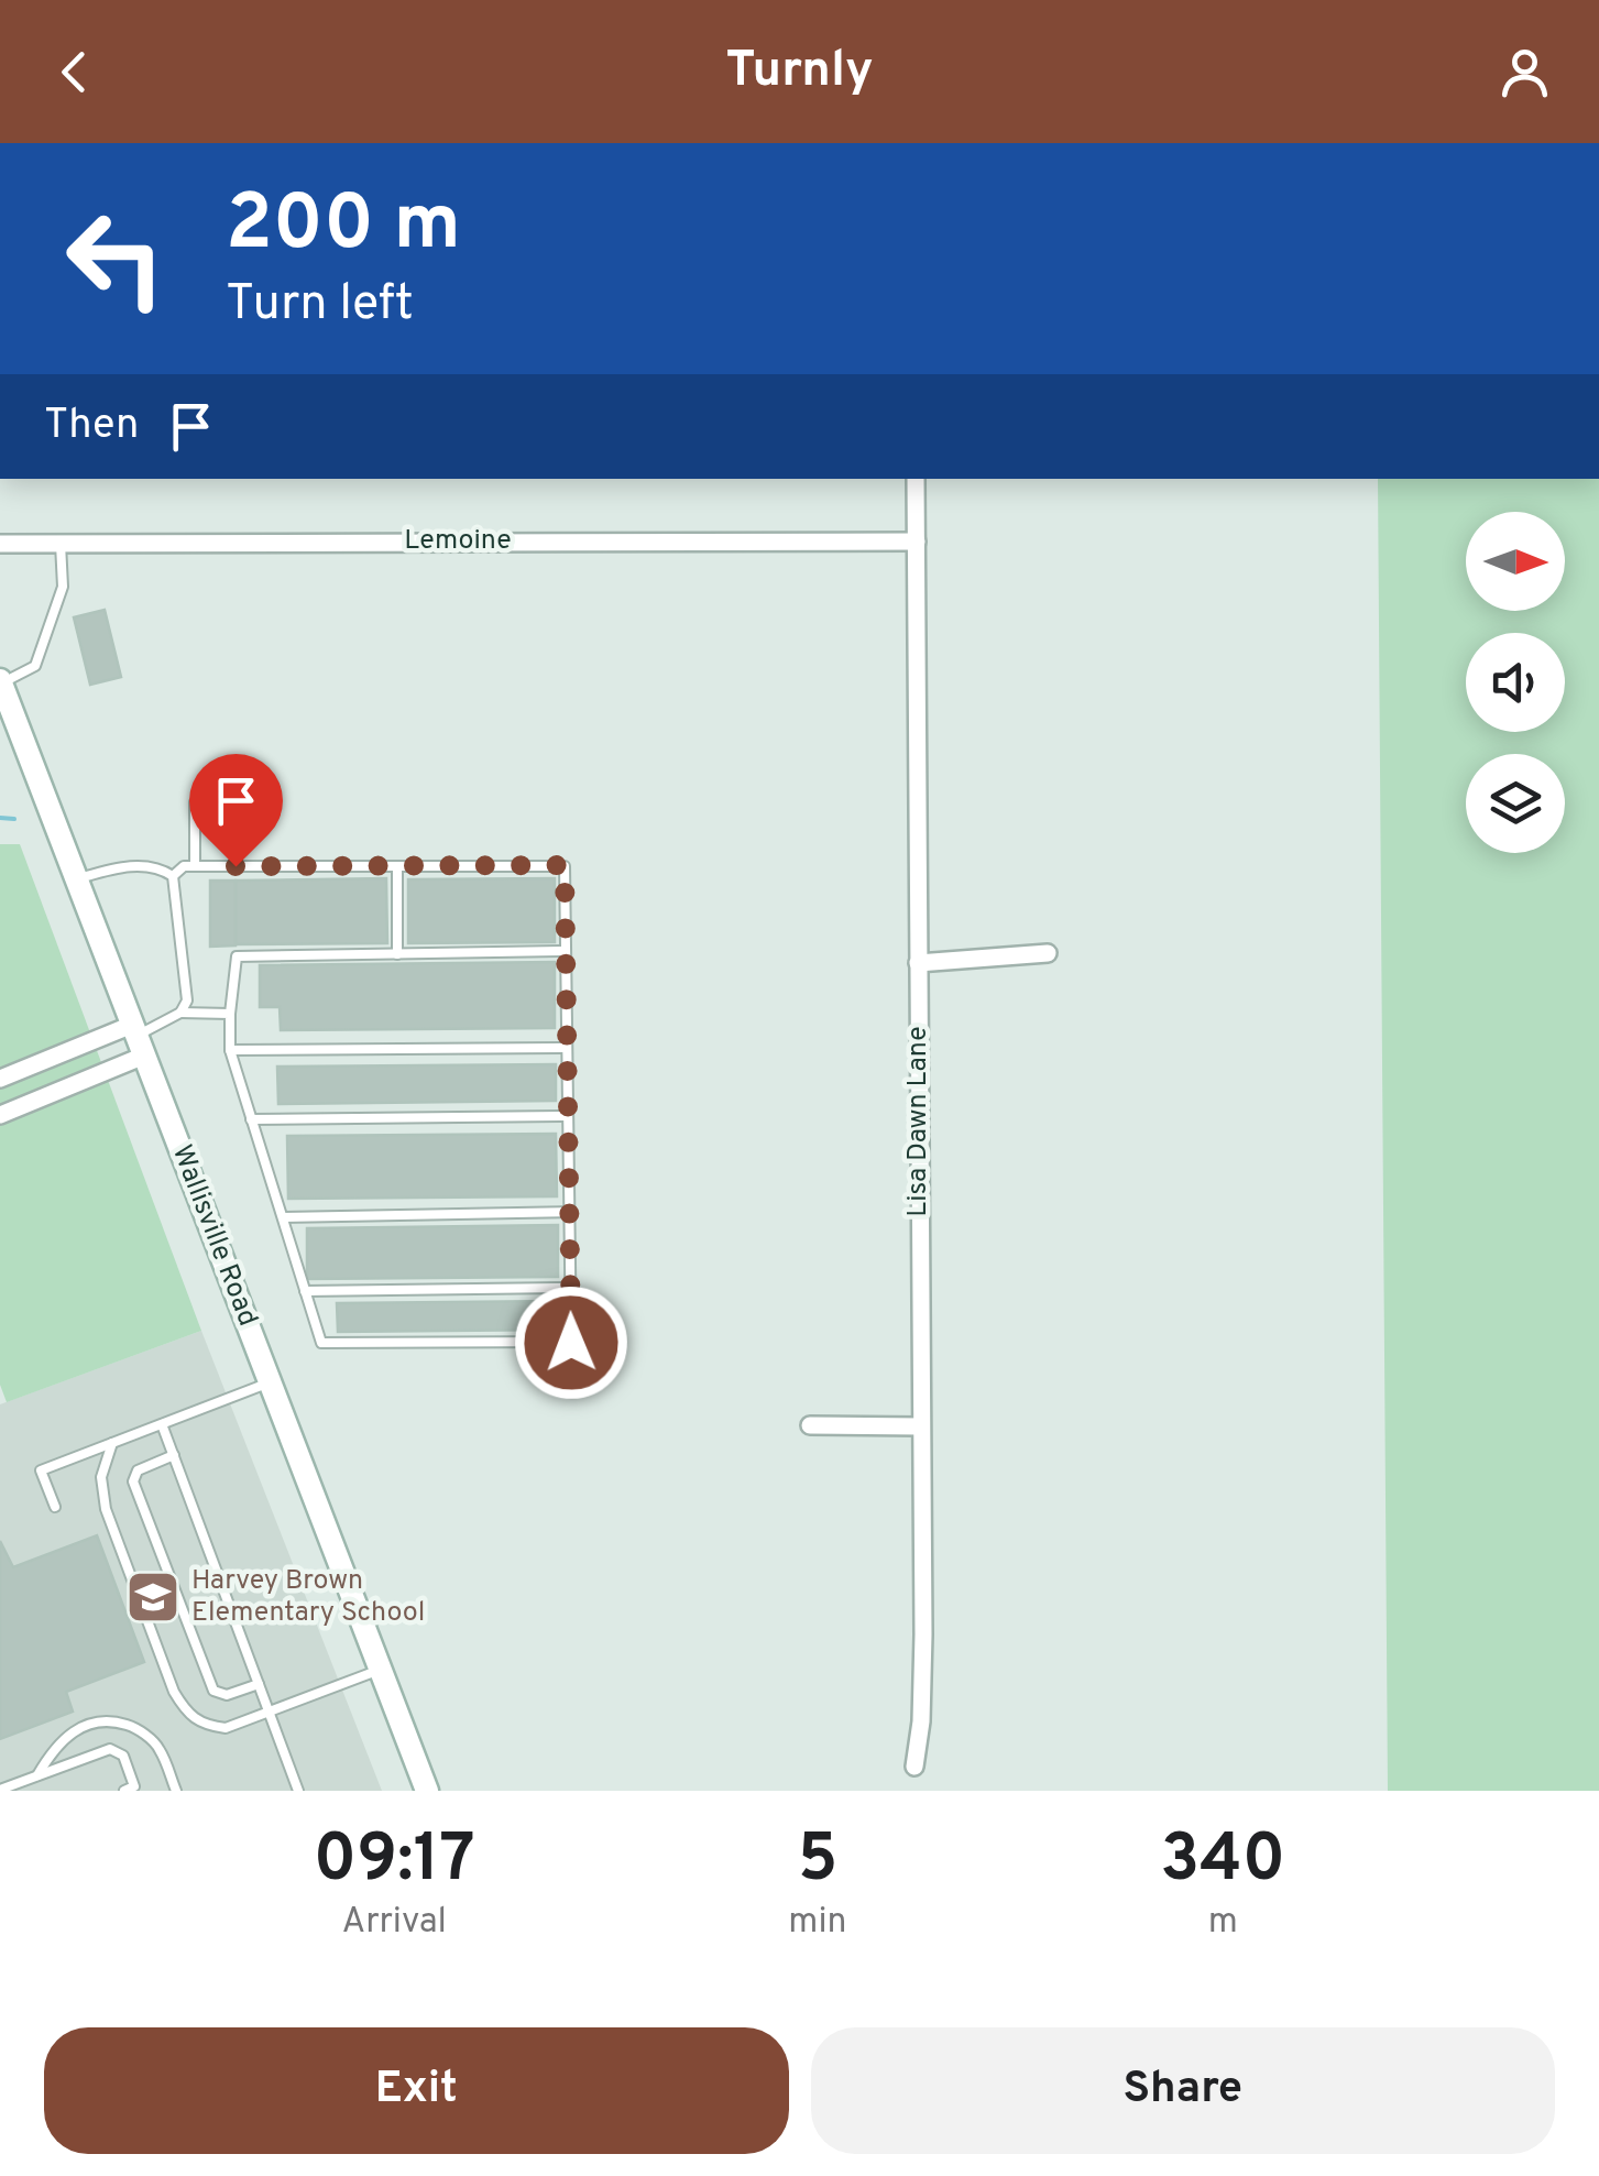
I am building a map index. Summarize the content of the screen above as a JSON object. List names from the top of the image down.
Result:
{
  "streets": {
    "main road": ["Wallisville Road"],
    "street": ["Lemoine", "Lisa Dawn Lane"]
  },
  "crossings": [
    ["Lemoine", "Lisa Dawn Lane"]
  ],
  "places": {
    "school or university": ["Harvey Brown Elementary School"]
  },
  "north": "right",
  "page": {
    "header": "Turnly",
    "turn": ["200 m", "Turn left"],
    "then": "Then",
    "eta": [
      "09:17",
      "Arrival",
      "5",
      "min",
      "340",
      "m"
    ],
    "buttons": ["Exit", "Share"]
  }
}
